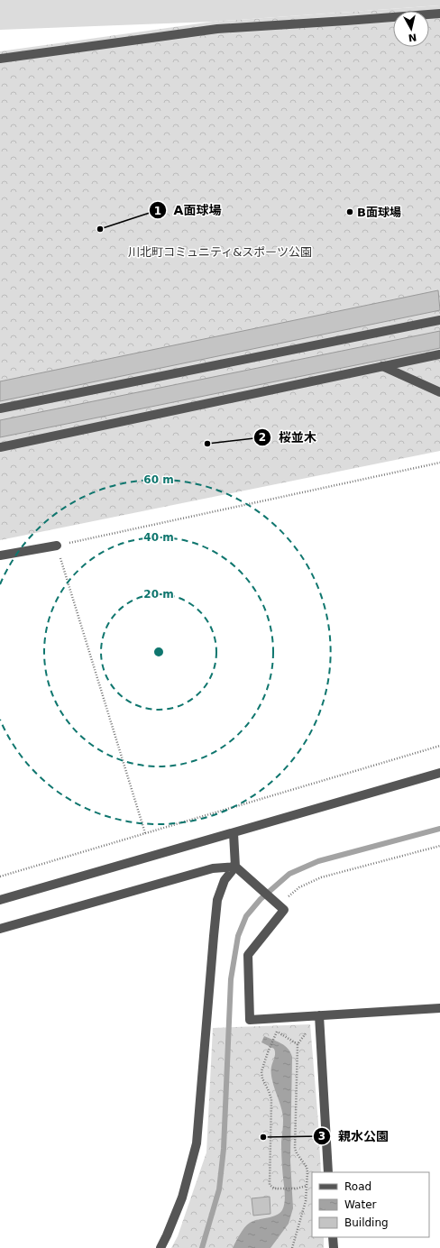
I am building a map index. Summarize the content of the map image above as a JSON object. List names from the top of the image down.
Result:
{
  "parks": ["川北町コミュニティ&スポーツ公園"],
  "places": [
    "B面球場",
    "A面球場",
    "桜並木",
    "親水公園"
  ],
  "legend": ["Road", "Water", "Building"],
  "north": "bottom",
  "rings": ["60 m", "40 m", "20 m"]
}
